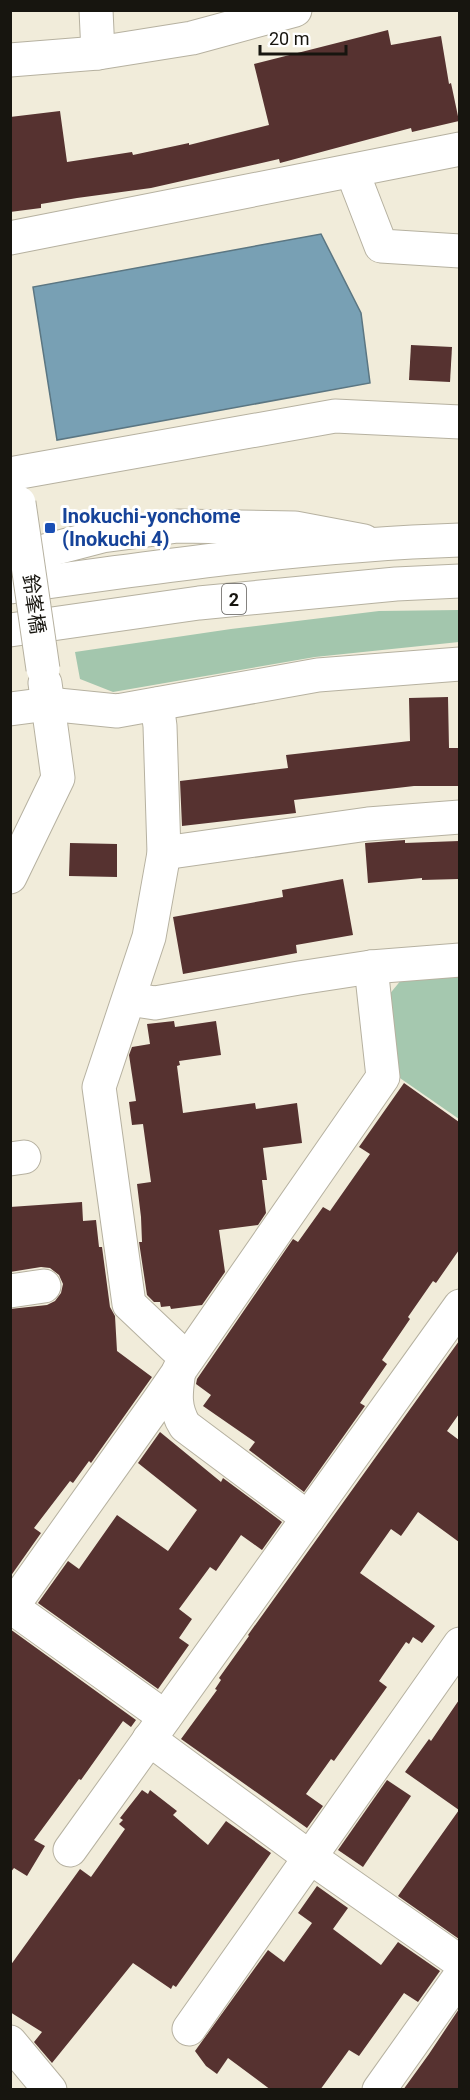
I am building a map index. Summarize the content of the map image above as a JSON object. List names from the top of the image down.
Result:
{
  "streets": {
    "main road": ["2", "鈴峯橋"]
  },
  "places": {
    "transit": ["Inokuchi-yonchome (Inokuchi 4)"]
  },
  "scale_bar": "20 m"
}
